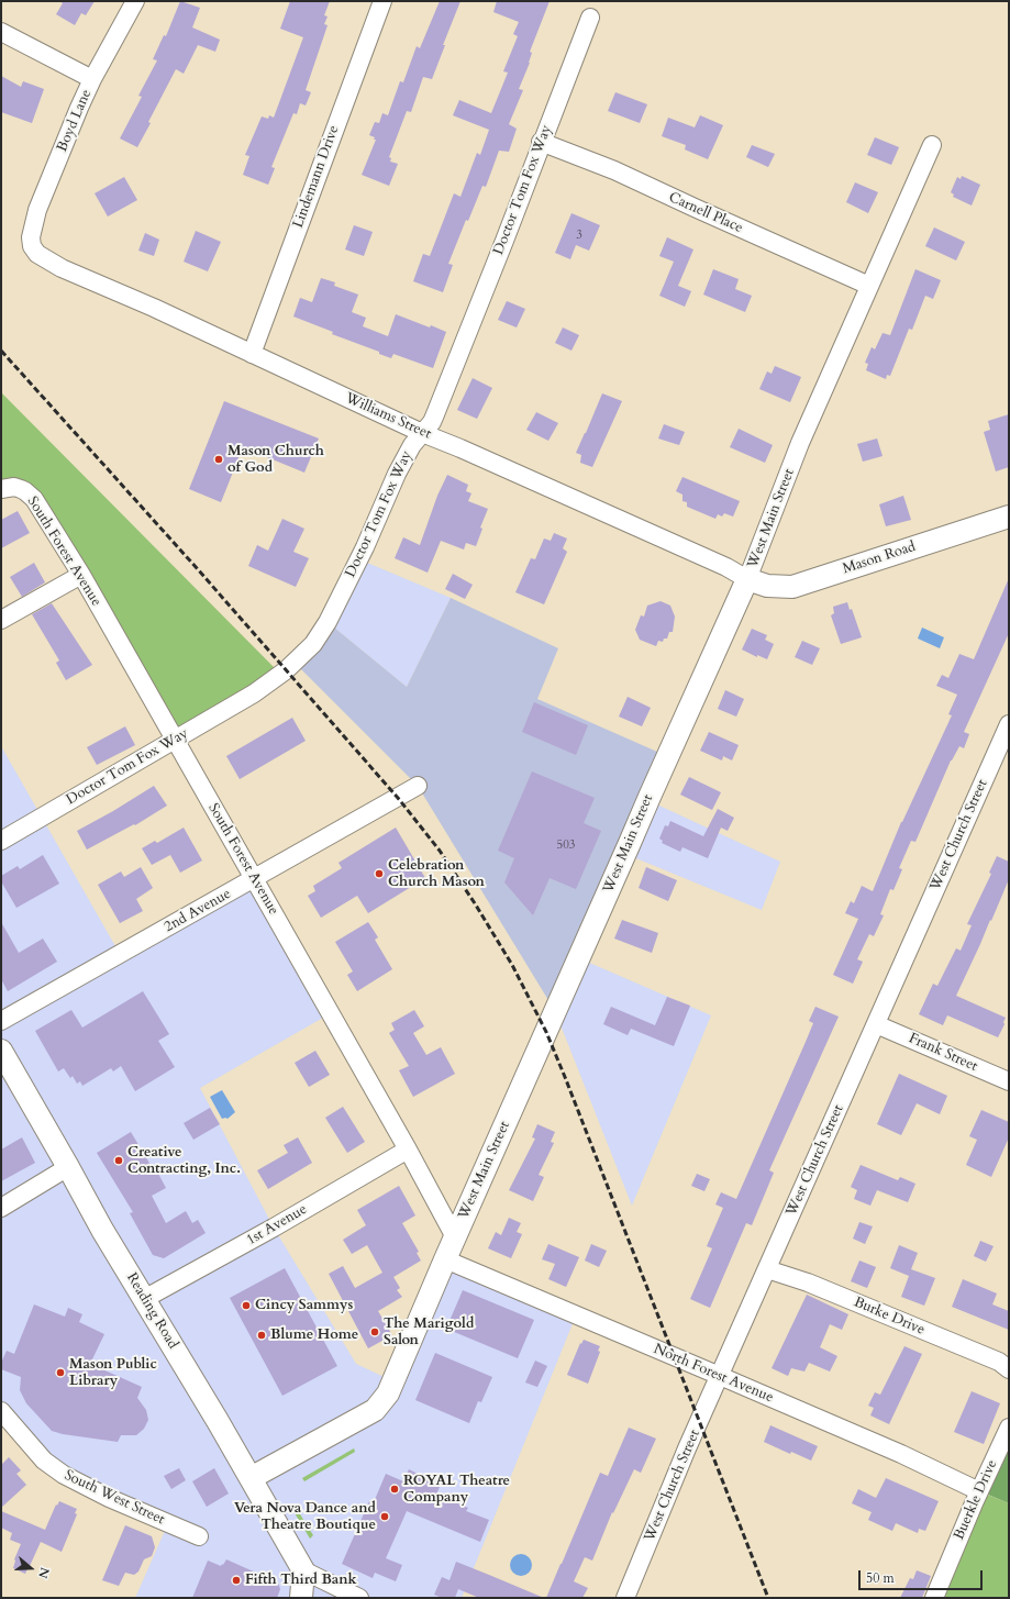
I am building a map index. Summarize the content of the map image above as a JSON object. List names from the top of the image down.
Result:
{
  "streets": {
    "main road": ["West Main Street", "Mason Road", "Reading Road"],
    "street": [
      "Boyd Lane",
      "Lindemann Drive",
      "Doctor Tom Fox Way",
      "Carnell Place",
      "Williams Street",
      "South Forest Avenue",
      "West Church Street",
      "2nd Avenue",
      "Frank Street",
      "1st Avenue",
      "Burke Drive",
      "North Forest Avenue",
      "South West Street",
      "Buerkle Drive"
    ]
  },
  "crossings": [
    ["Boyd Lane", "Williams Street"],
    ["Lindemann Drive", "Williams Street"],
    ["Doctor Tom Fox Way", "Carnell Place"],
    ["Doctor Tom Fox Way", "Williams Street"],
    ["Doctor Tom Fox Way", "South Forest Avenue"],
    ["Carnell Place", "West Main Street"],
    ["Williams Street", "West Main Street"],
    ["Williams Street", "Mason Road"],
    ["West Main Street", "South Forest Avenue"],
    ["West Main Street", "Mason Road"],
    ["West Main Street", "Reading Road"],
    ["West Main Street", "North Forest Avenue"],
    ["South Forest Avenue", "2nd Avenue"],
    ["South Forest Avenue", "1st Avenue"],
    ["West Church Street", "Frank Street"],
    ["West Church Street", "Burke Drive"],
    ["West Church Street", "North Forest Avenue"],
    ["1st Avenue", "Reading Road"],
    ["North Forest Avenue", "Buerkle Drive"]
  ],
  "places": [
    "Mason Church of God",
    "Celebration Church Mason",
    "Creative Contracting, Inc.",
    "Cincy Sammys",
    "The Marigold Salon",
    "Blume Home",
    "Mason Public Library",
    "ROYAL Theatre Company",
    "Vera Nova Dance and Theatre Boutique",
    "Fifth Third Bank"
  ],
  "house_numbers": ["3", "503"],
  "scale_bar": "50 m",
  "north": "right"
}
